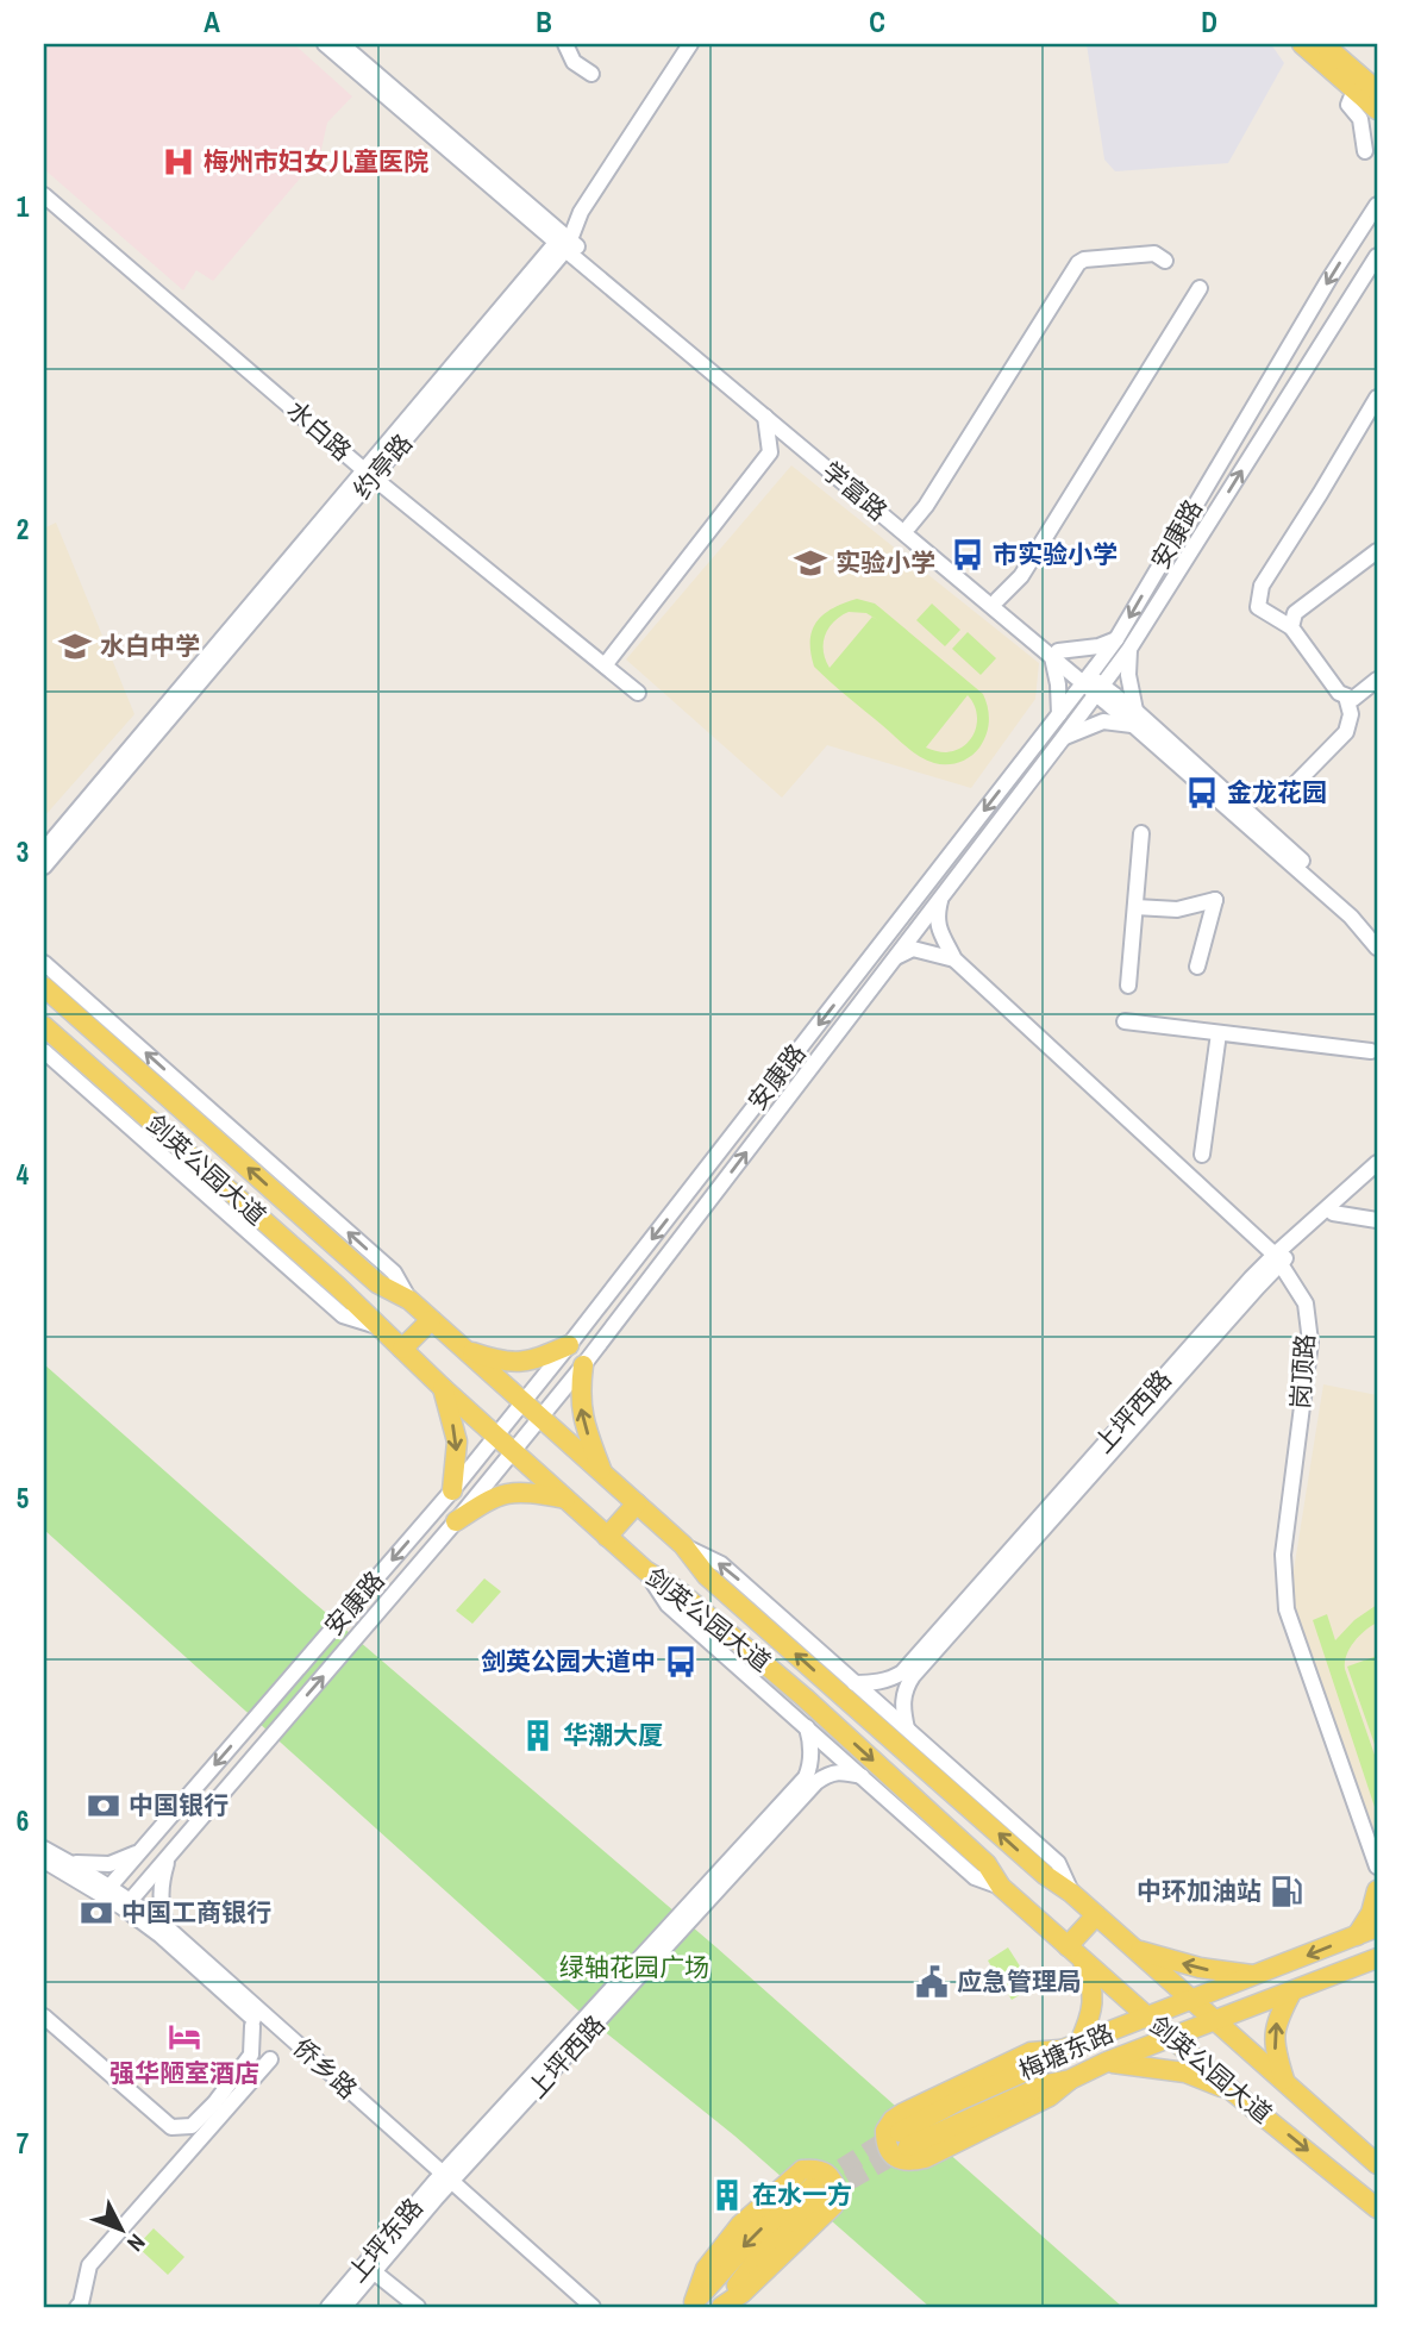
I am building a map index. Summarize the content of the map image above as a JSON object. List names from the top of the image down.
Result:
{
  "streets": {
    "main road": ["剑英公园大道", "梅塘东路"],
    "street": [
      "水白路",
      "约亭路",
      "学富路",
      "安康路",
      "岗顶路",
      "上坪西路",
      "侨乡路",
      "上坪东路"
    ]
  },
  "crossings": [
    ["水白路", "约亭路"],
    ["约亭路", "学富路"],
    ["学富路", "安康路"],
    ["安康路", "剑英公园大道"],
    ["安康路", "侨乡路"],
    ["剑英公园大道", "梅塘东路"],
    ["岗顶路", "上坪西路"],
    ["上坪西路", "侨乡路"],
    ["上坪西路", "上坪东路"],
    ["侨乡路", "上坪东路"]
  ],
  "parks": ["绿轴花园广场"],
  "places": {
    "hospital": ["梅州市妇女儿童医院"],
    "bus stop": ["市实验小学", "金龙花园", "剑英公园大道中"],
    "school or university": ["实验小学", "水白中学"],
    "building": ["华潮大厦", "在水一方"],
    "bank": ["中国银行", "中国工商银行"],
    "fuel station": ["中环加油站"],
    "public building": ["应急管理局"],
    "hotel": ["强华陋室酒店"]
  },
  "north": "bottom right",
  "grid": {
    "columns": [
      "A",
      "B",
      "C",
      "D"
    ],
    "rows": [
      "1",
      "2",
      "3",
      "4",
      "5",
      "6",
      "7"
    ]
  }
}
